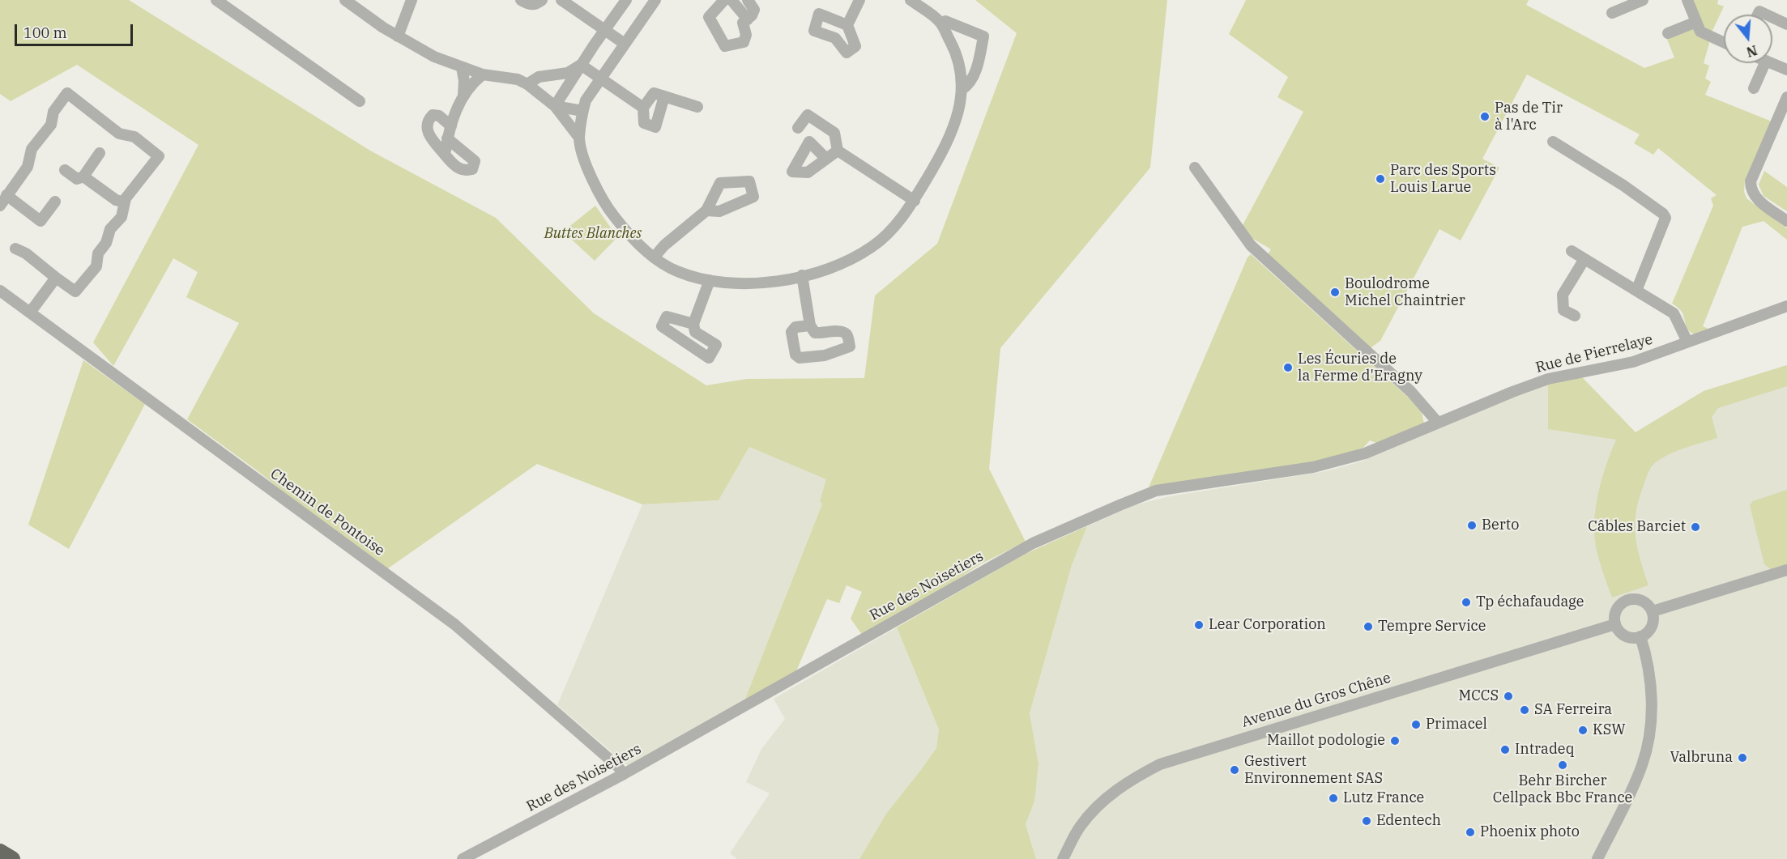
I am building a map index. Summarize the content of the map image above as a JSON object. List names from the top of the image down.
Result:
{
  "streets": {
    "street": [
      "Rue de Pierrelaye",
      "Chemin de Pontoise",
      "Rue des Noisetiers",
      "Avenue du Gros Chêne"
    ]
  },
  "crossings": [
    ["Rue de Pierrelaye", "Rue des Noisetiers"],
    ["Chemin de Pontoise", "Rue des Noisetiers"]
  ],
  "parks": ["Buttes Blanches"],
  "places": [
    "Pas de Tir à l'Arc",
    "Parc des Sports Louis Larue",
    "Boulodrome Michel Chaintrier",
    "Les Écuries de la Ferme d'Eragny",
    "Berto",
    "Câbles Barciet",
    "Tp échafaudage",
    "Lear Corporation",
    "Tempre Service",
    "MCCS",
    "SA Ferreira",
    "Primacel",
    "KSW",
    "Maillot podologie",
    "Intradeq",
    "Valbruna",
    "Behr Bircher Cellpack Bbc France",
    "Gestivert Environnement SAS",
    "Lutz France",
    "Edentech",
    "Phoenix photo"
  ],
  "scale_bar": "100 m",
  "north": "bottom"
}
